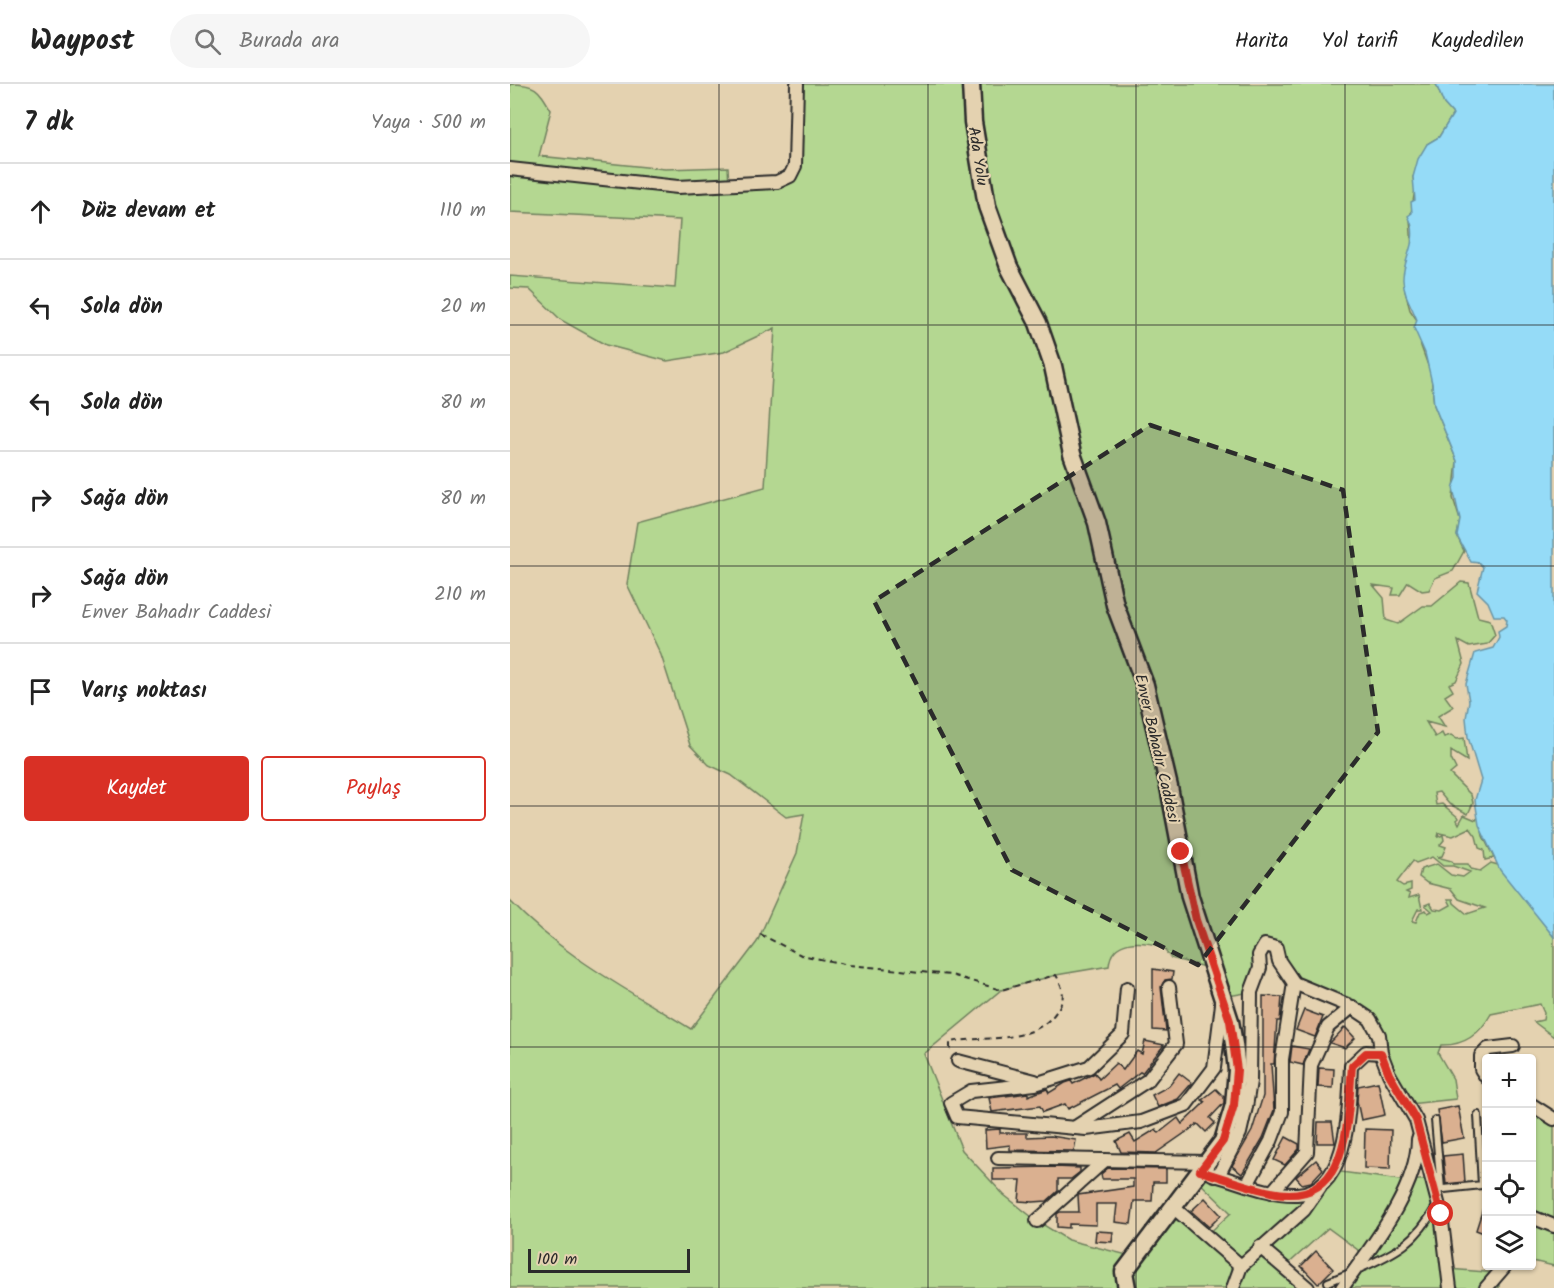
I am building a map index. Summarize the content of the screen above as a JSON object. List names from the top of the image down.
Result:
{
  "streets": {
    "main road": ["Ada Yolu", "Enver Bahadır Caddesi"]
  },
  "crossings": [
    ["Ada Yolu", "Enver Bahadır Caddesi"]
  ],
  "scale_bar": "100 m",
  "page": {
    "header": "Waypost",
    "search": "Burada ara",
    "nav": ["Harita", "Yol tarifi", "Kaydedilen"],
    "heading": ["7 dk", "Yaya · 500 m"],
    "list": [
      ["Düz devam et", "110 m"],
      ["Sola dön", "20 m"],
      ["Sola dön", "80 m"],
      ["Sağa dön", "80 m"],
      ["Sağa dön", "Enver Bahadır Caddesi", "210 m"],
      "Varış noktası"
    ],
    "buttons": ["Kaydet", "Paylaş"],
    "map_buttons": ["+", "−"],
    "scale": "100 m"
  }
}
